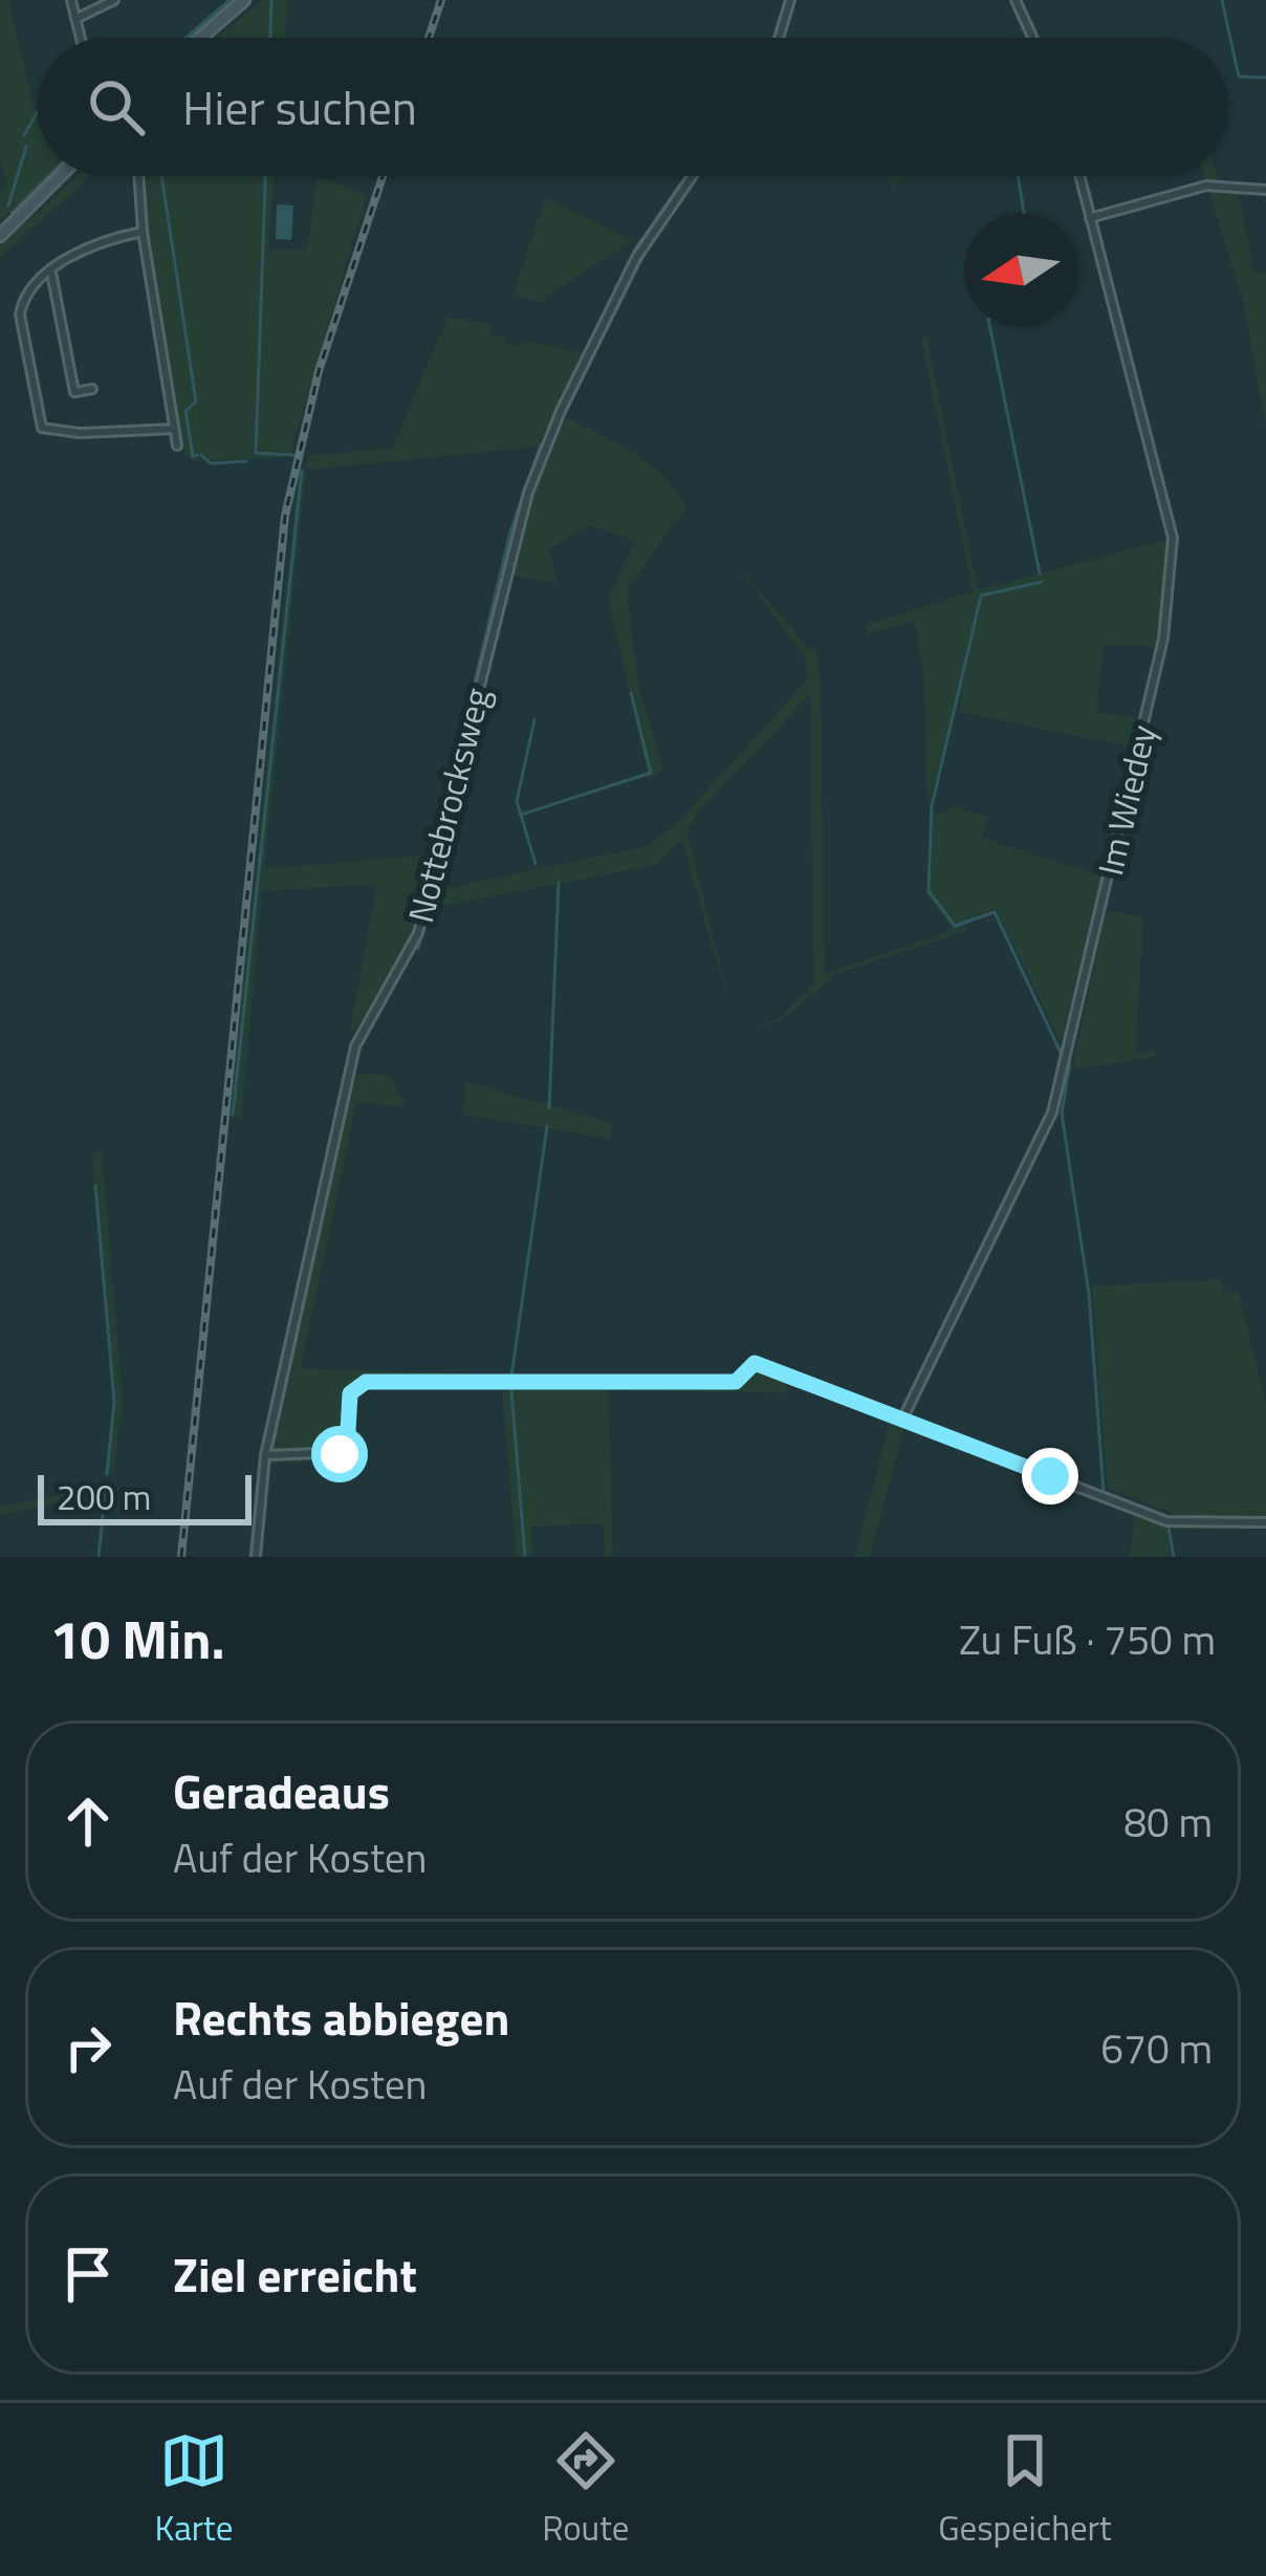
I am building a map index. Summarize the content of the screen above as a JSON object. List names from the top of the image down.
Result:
{
  "streets": {
    "street": ["Im Wiedey", "Nottebrocksweg"]
  },
  "scale_bar": "200 m",
  "north": "left",
  "page": {
    "search": "Hier suchen",
    "scale": "200 m",
    "heading": ["10 Min.", "Zu Fuß · 750 m"],
    "list": [
      ["Geradeaus", "Auf der Kosten", "80 m"],
      ["Rechts abbiegen", "Auf der Kosten", "670 m"],
      "Ziel erreicht"
    ],
    "nav": ["Karte", "Route", "Gespeichert"]
  }
}
